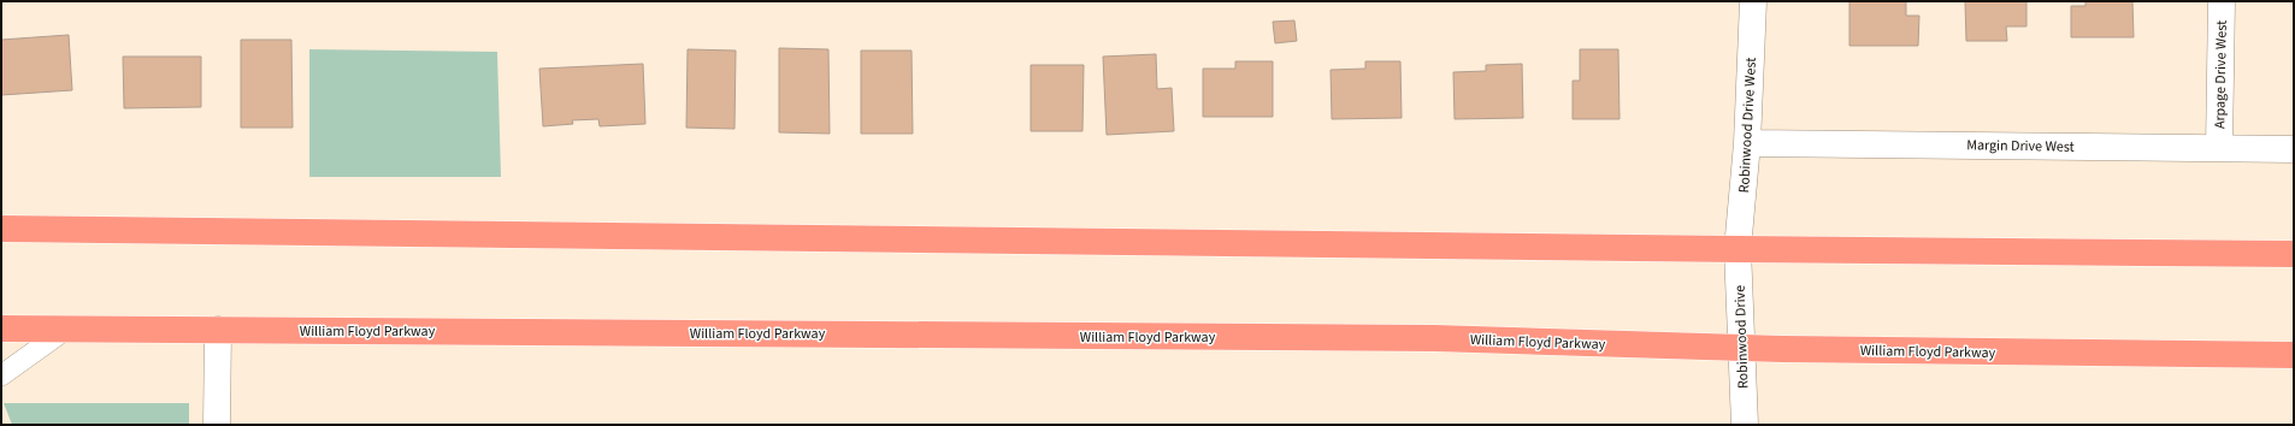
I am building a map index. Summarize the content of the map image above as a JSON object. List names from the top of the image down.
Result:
{
  "streets": {
    "highway": ["William Floyd Parkway"],
    "street": [
      "Arpage Drive West",
      "Robinwood Drive West",
      "Margin Drive West",
      "Robinwood Drive"
    ]
  },
  "crossings": [
    ["Arpage Drive West", "Margin Drive West"],
    ["Robinwood Drive West", "Margin Drive West"],
    ["Robinwood Drive West", "Robinwood Drive"],
    ["William Floyd Parkway", "Robinwood Drive"]
  ]
}
